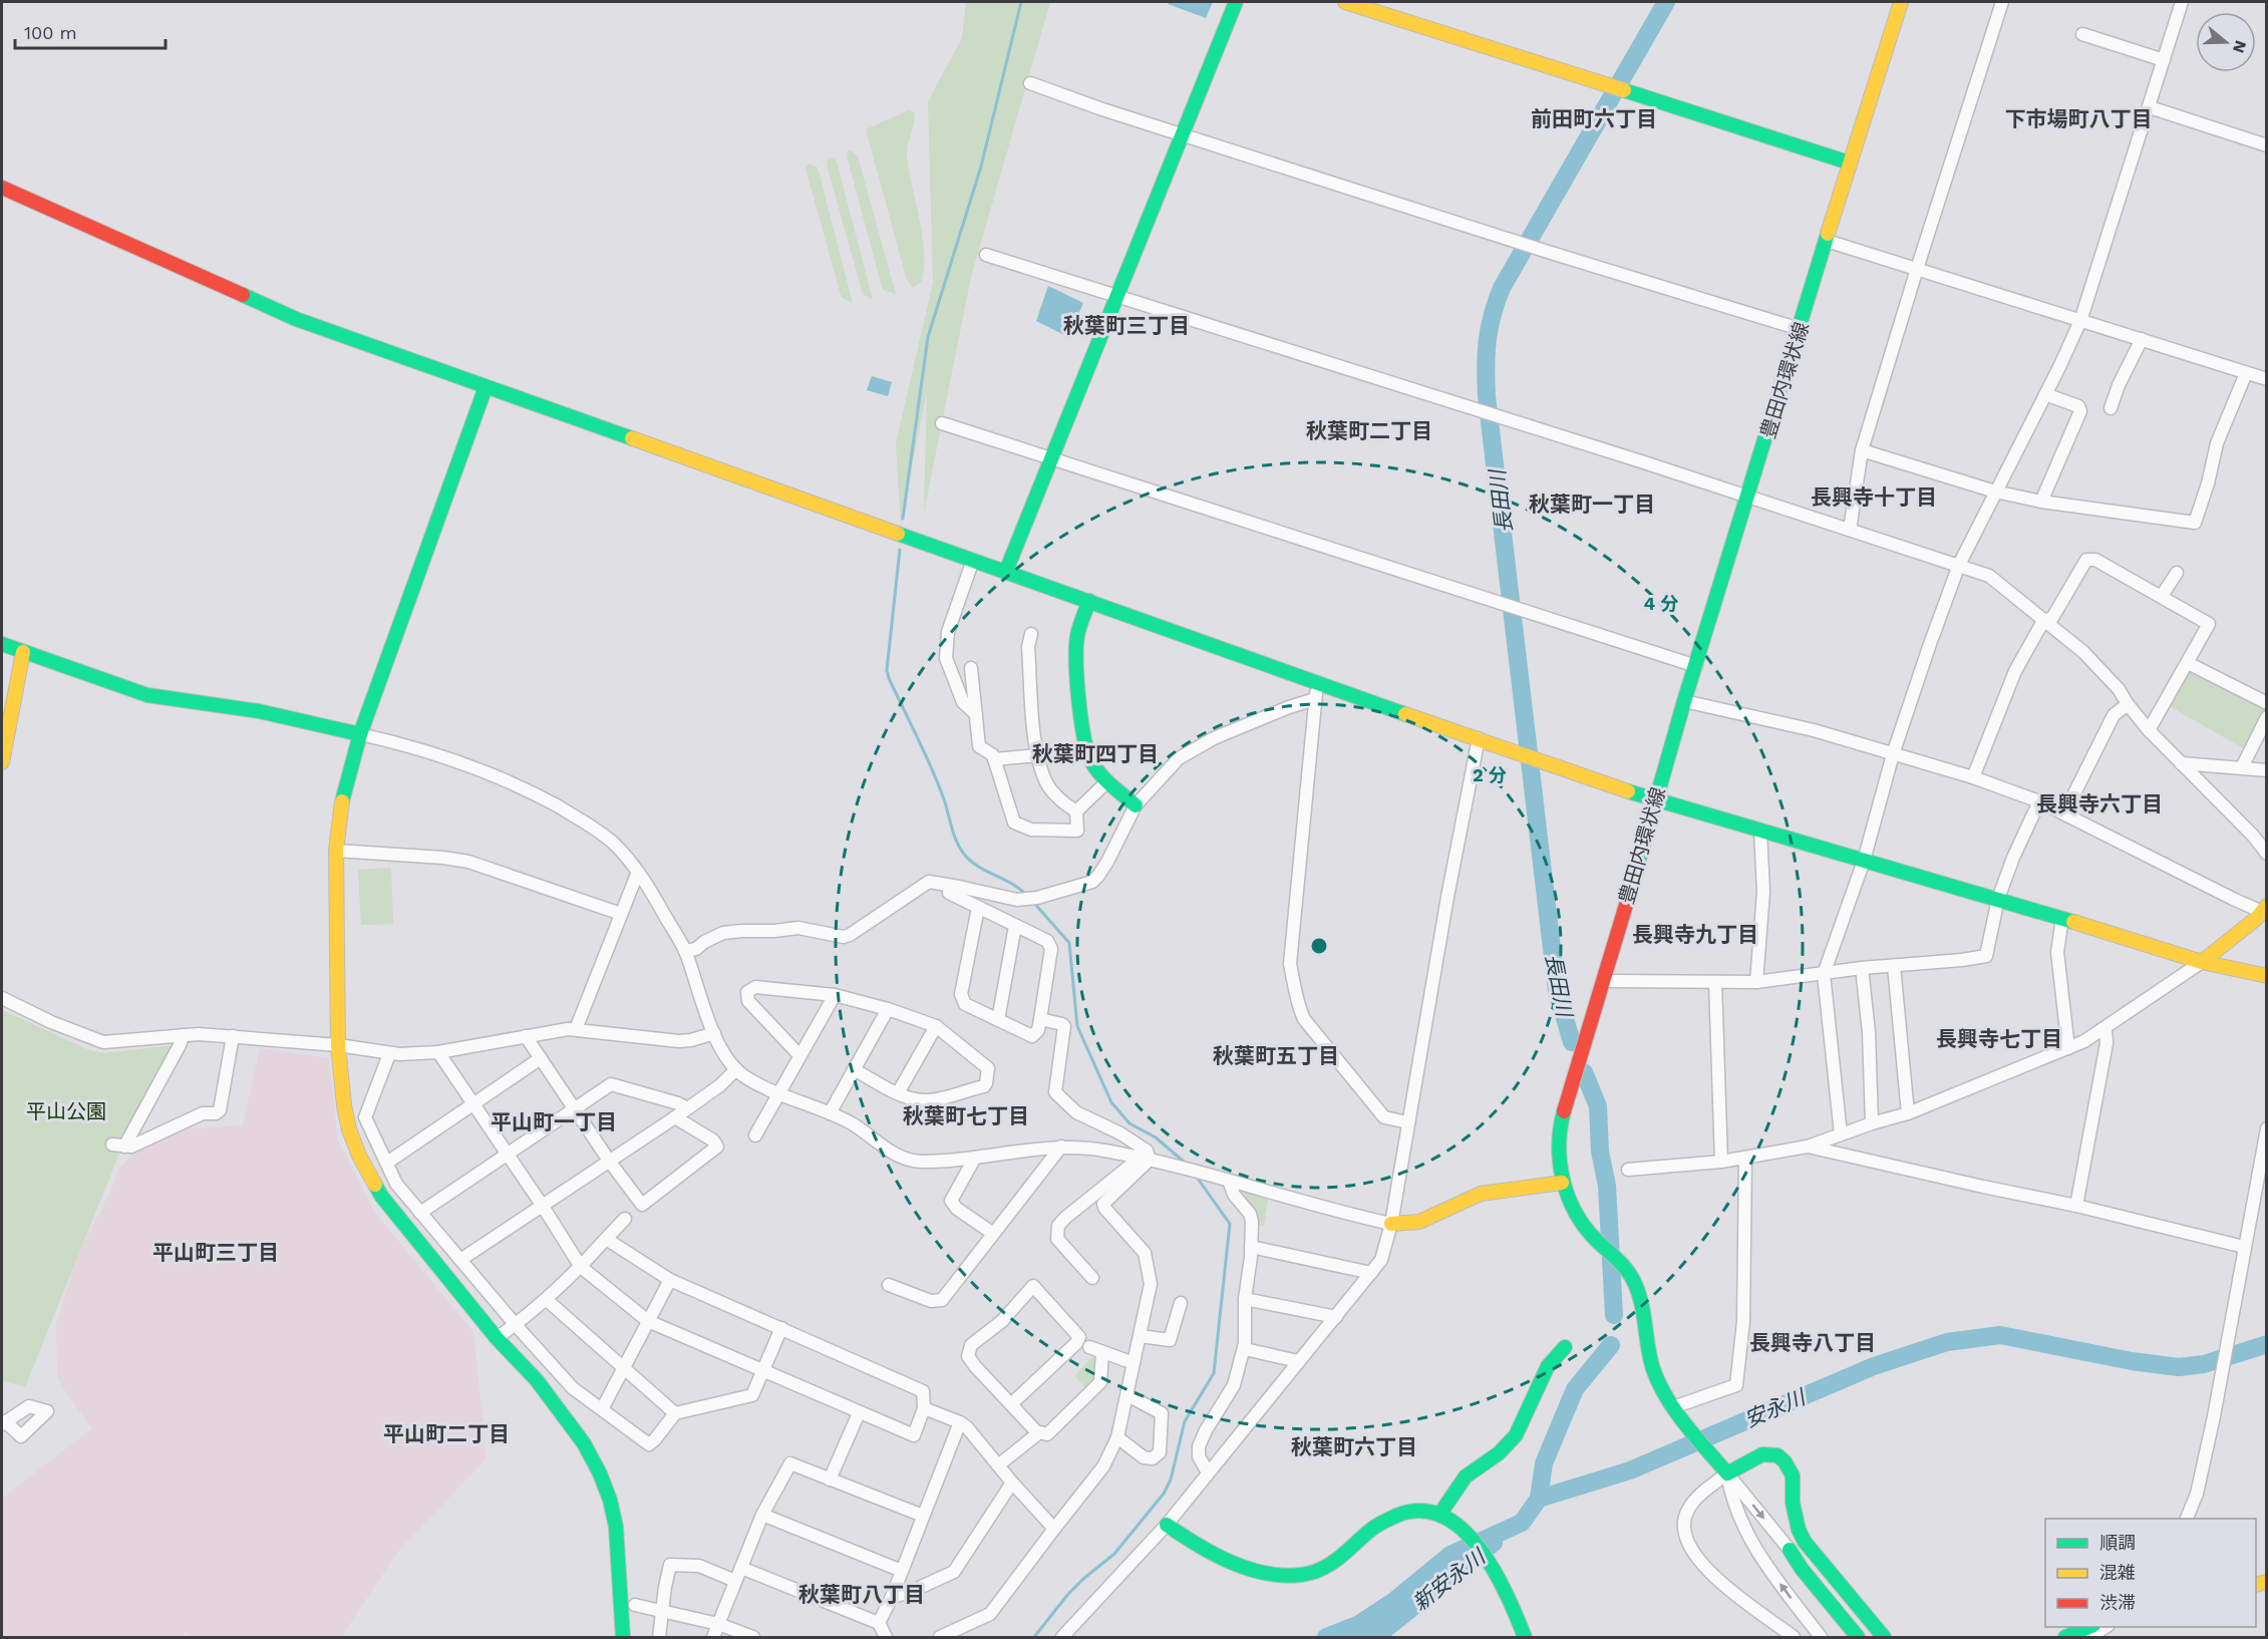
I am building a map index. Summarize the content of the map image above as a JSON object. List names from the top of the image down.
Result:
{
  "streets": {
    "street": ["豊田内環状線"]
  },
  "districts": [
    "前田町六丁目",
    "下市場町八丁目",
    "秋葉町三丁目",
    "秋葉町二丁目",
    "長興寺十丁目",
    "秋葉町一丁目",
    "秋葉町四丁目",
    "長興寺六丁目",
    "長興寺九丁目",
    "長興寺七丁目",
    "秋葉町五丁目",
    "秋葉町七丁目",
    "平山町一丁目",
    "平山町三丁目",
    "長興寺八丁目",
    "平山町二丁目",
    "秋葉町六丁目",
    "秋葉町八丁目"
  ],
  "water": ["長田川", "安永川", "新安永川"],
  "parks": ["平山公園"],
  "legend": ["順調", "混雑", "渋滞"],
  "scale_bar": "100 m",
  "north": "right",
  "rings": ["4 分", "2 分"]
}
